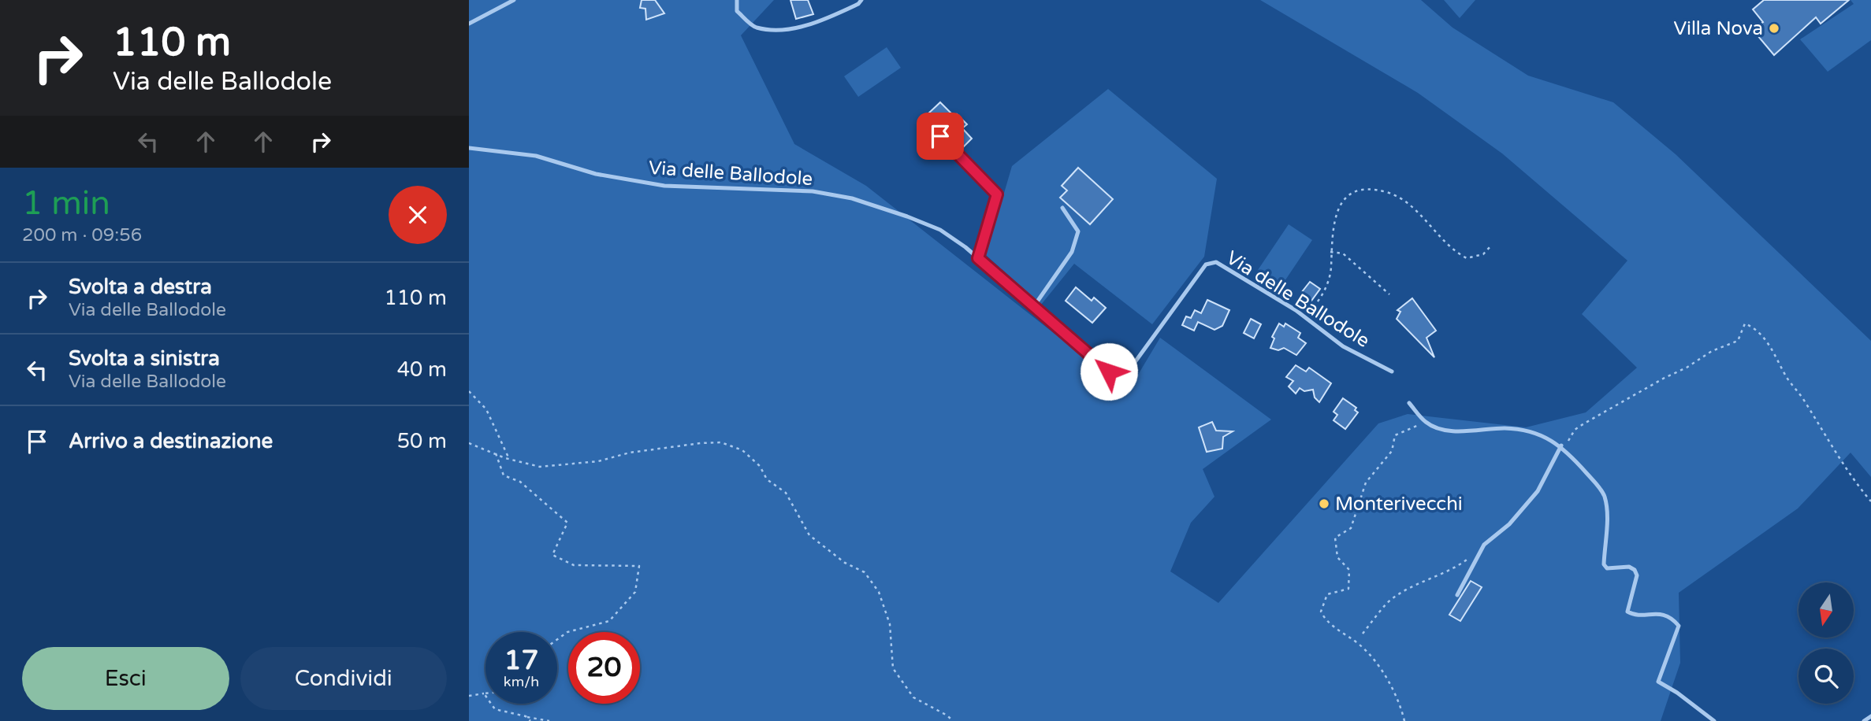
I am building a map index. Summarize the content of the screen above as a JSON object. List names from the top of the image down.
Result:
{
  "streets": {
    "lane": ["Via delle Ballodole"]
  },
  "places": ["Villa Nova", "Monterivecchi"],
  "north": "bottom",
  "page": {
    "turn": ["110 m", "Via delle Ballodole"],
    "heading": ["1 min", "200 m · 09:56"],
    "list": [
      {
        "name": "Svolta a destra",
        "note": "Via delle Ballodole",
        "value": "110 m"
      },
      {
        "name": "Svolta a sinistra",
        "note": "Via delle Ballodole",
        "value": "40 m"
      },
      {
        "name": "Arrivo a destinazione",
        "value": "50 m"
      }
    ],
    "speed": "17 km/h",
    "limit": "20",
    "buttons": ["Esci", "Condividi"]
  }
}
